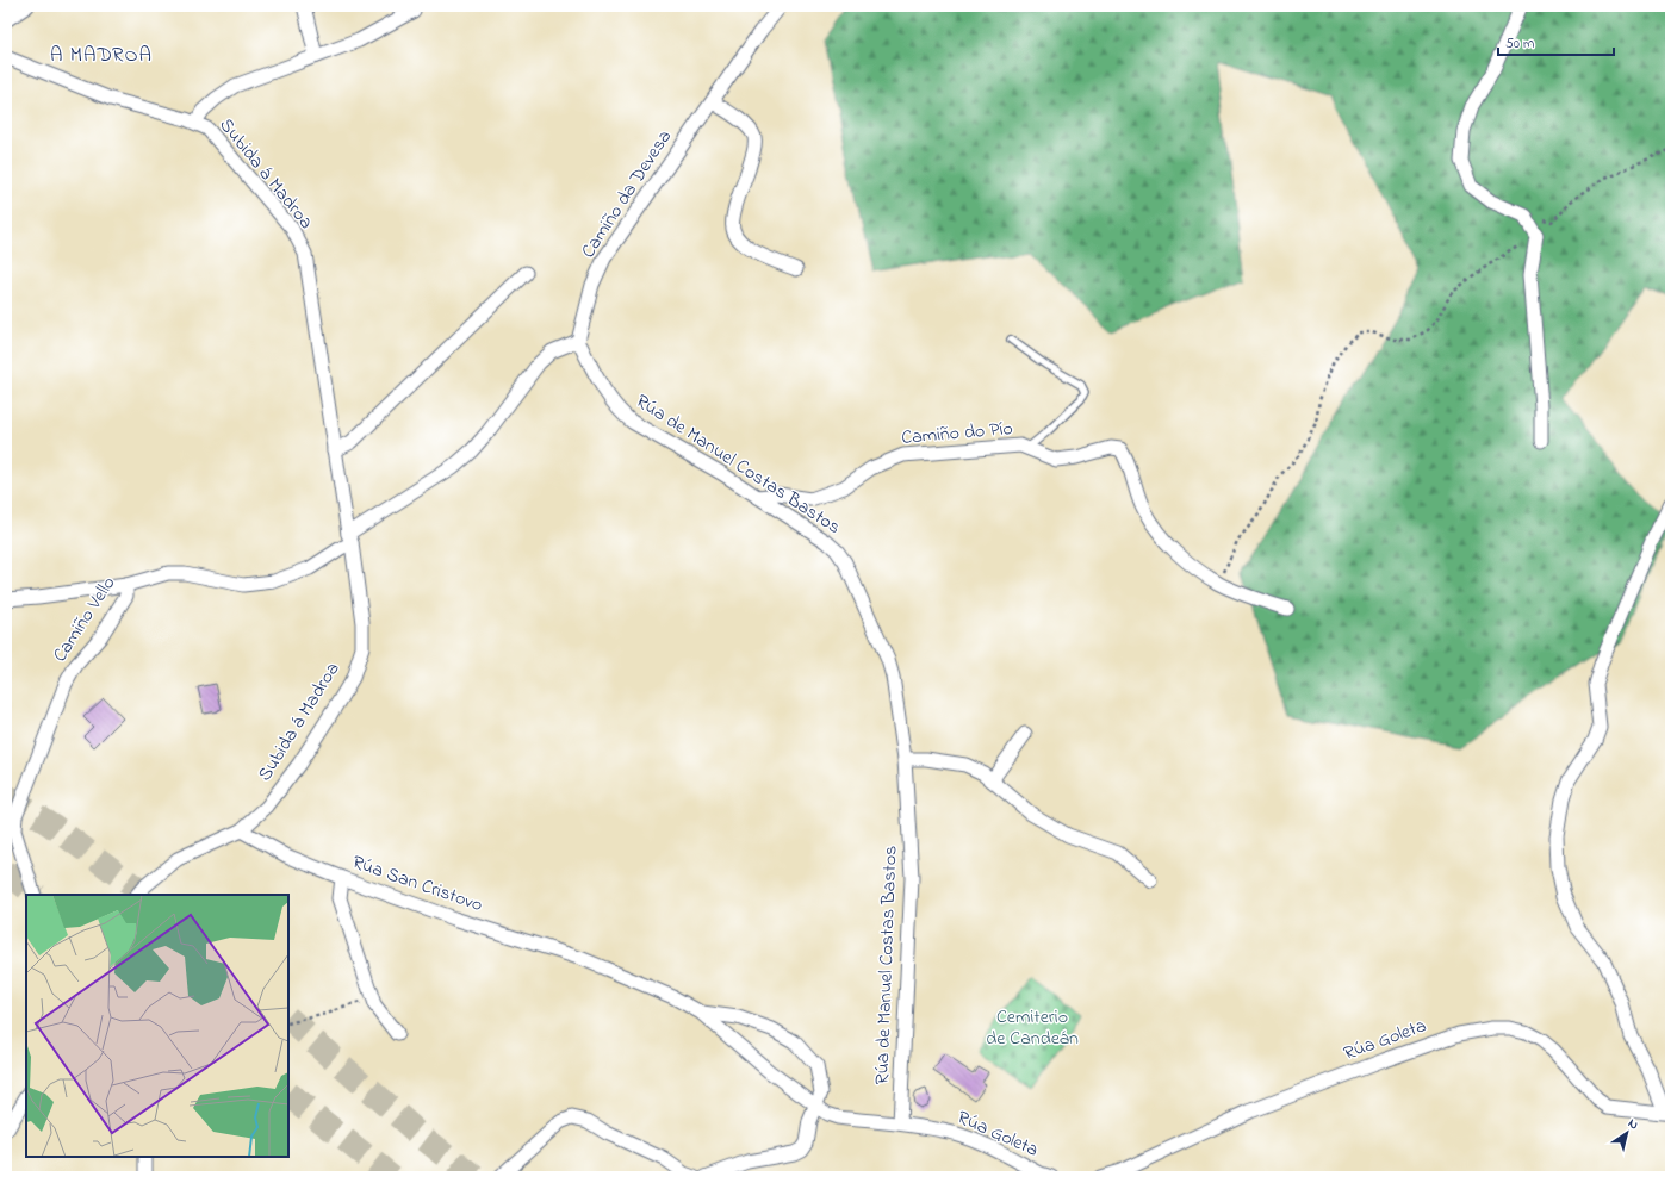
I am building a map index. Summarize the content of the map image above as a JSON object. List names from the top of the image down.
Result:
{
  "streets": {
    "street": [
      "Subida á Madroa",
      "Camiño da Devesa",
      "Camiño do Pío",
      "Rúa de Manuel Costas Bastos",
      "Camiño Vello",
      "Rúa San Cristovo",
      "Rúa Goleta"
    ]
  },
  "crossings": [
    ["Subida á Madroa", "Camiño Vello"],
    ["Subida á Madroa", "Rúa San Cristovo"],
    ["Camiño da Devesa", "Rúa de Manuel Costas Bastos"],
    ["Camiño do Pío", "Rúa de Manuel Costas Bastos"],
    ["Rúa de Manuel Costas Bastos", "Rúa San Cristovo"],
    ["Rúa de Manuel Costas Bastos", "Rúa Goleta"],
    ["Rúa San Cristovo", "Rúa Goleta"]
  ],
  "districts": ["A MADROA"],
  "parks": ["Cemiterio de Candeán"],
  "scale_bar": "50 m",
  "north": "top right"
}
